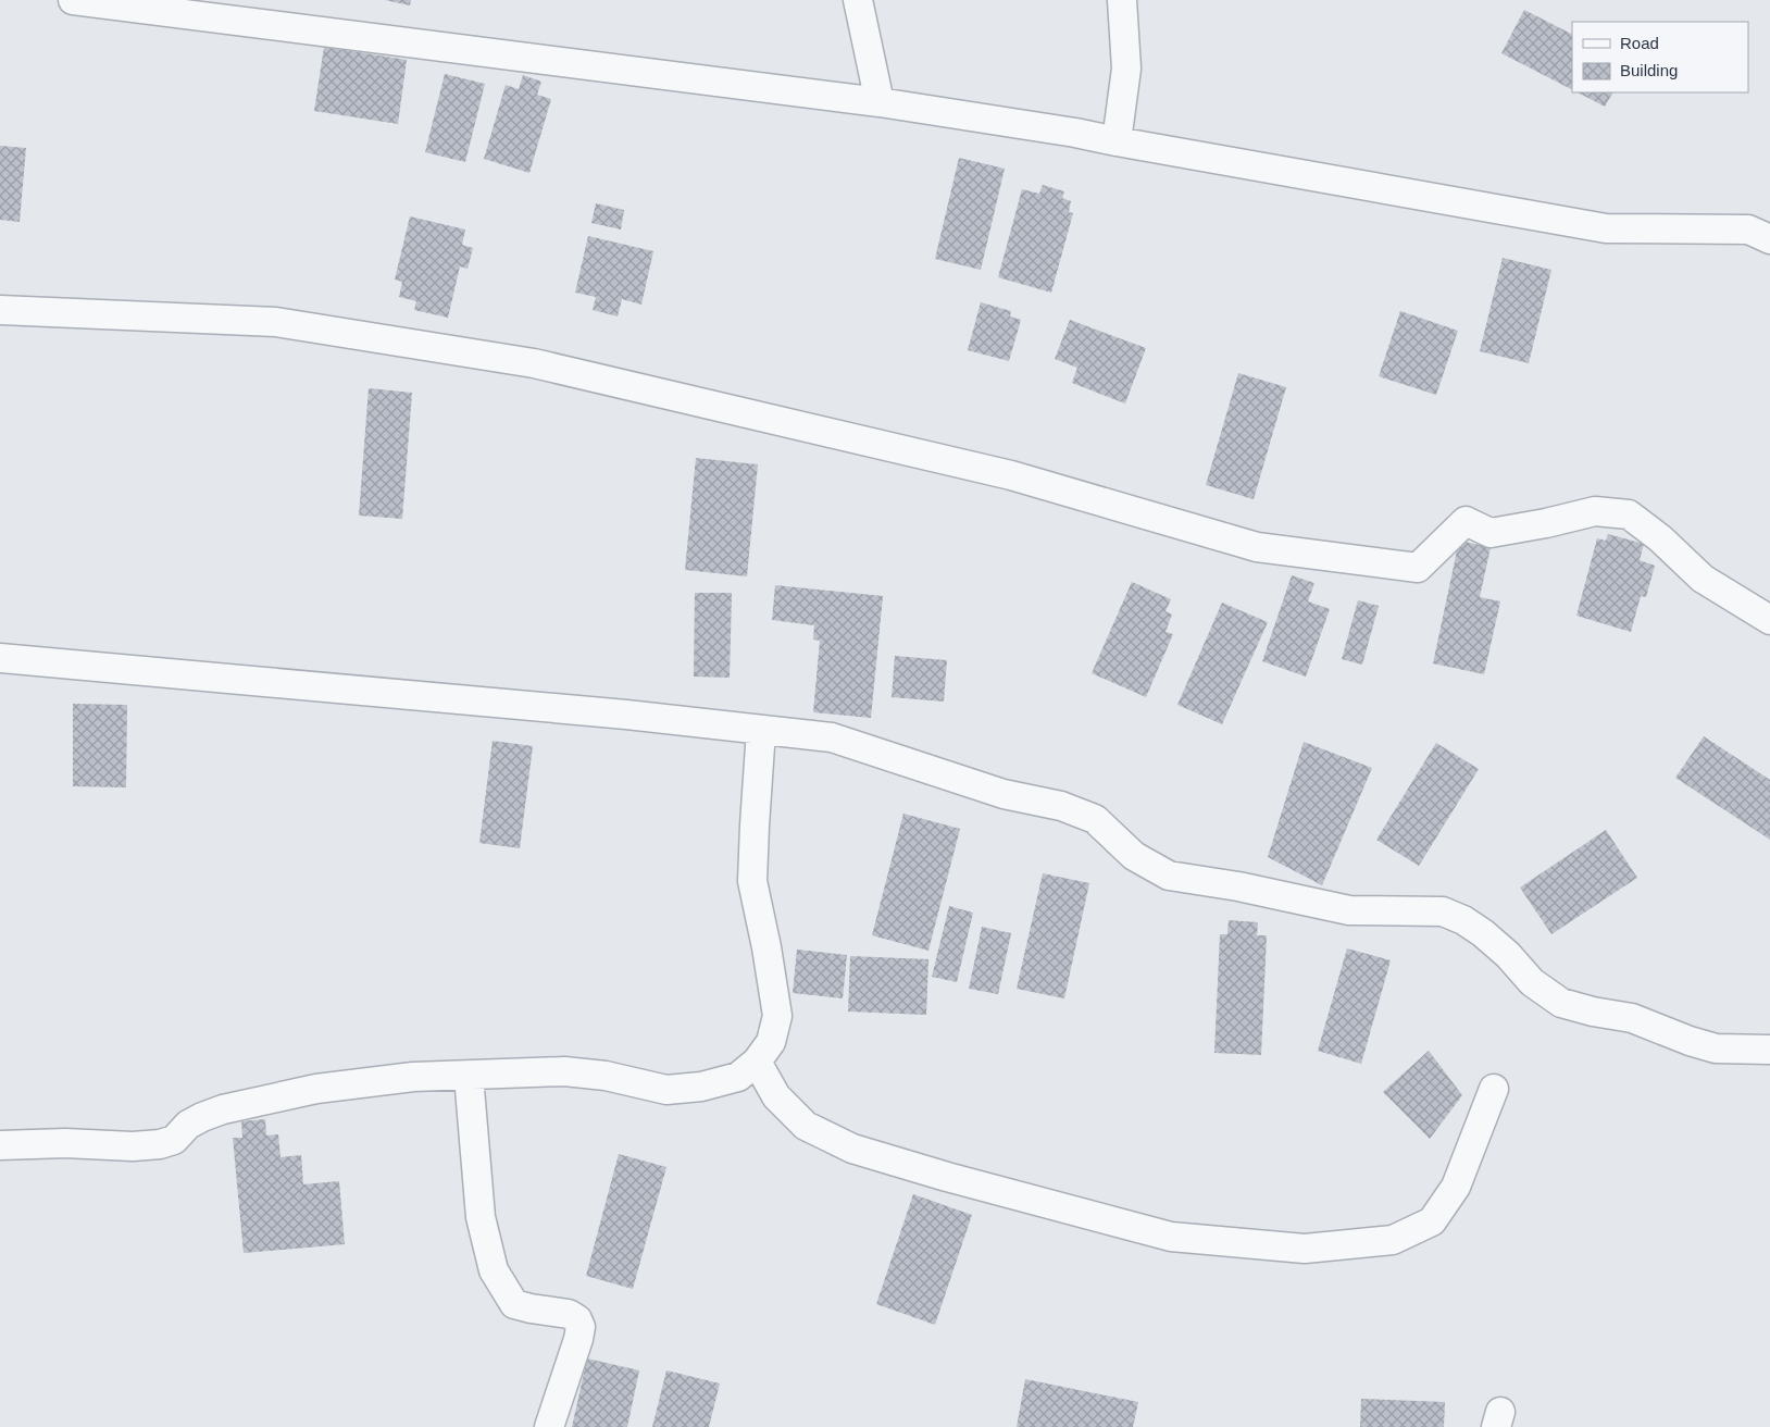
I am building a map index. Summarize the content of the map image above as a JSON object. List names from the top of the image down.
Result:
{
  "legend": ["Road", "Building"]
}
